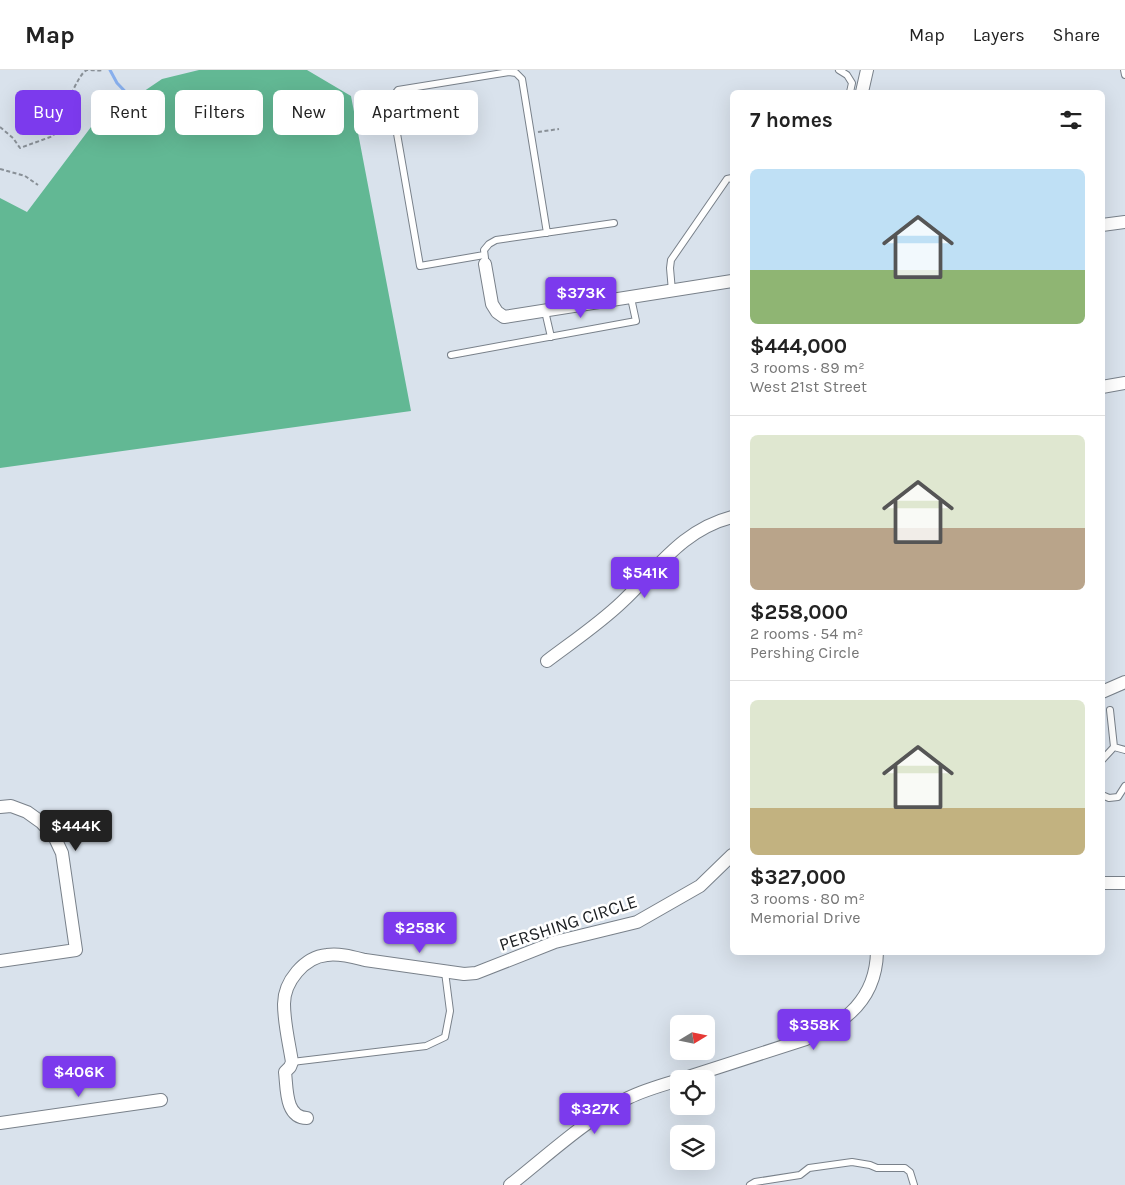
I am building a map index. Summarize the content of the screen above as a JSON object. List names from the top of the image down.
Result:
{
  "streets": {
    "street": ["PERSHING CIRCLE"]
  },
  "north": "right",
  "page": {
    "header": "Map",
    "nav": ["Map", "Layers", "Share"],
    "chip": [
      "Buy",
      "Rent",
      "Filters",
      "New",
      "Apartment"
    ],
    "heading": "7 homes",
    "list": [
      {
        "name": "$444,000",
        "note": "3 rooms · 89 m² · West 21st Street"
      },
      {
        "name": "$258,000",
        "note": "2 rooms · 54 m² · Pershing Circle"
      },
      {
        "name": "$327,000",
        "note": "3 rooms · 80 m² · Memorial Drive"
      }
    ],
    "price": [
      "$373K",
      "$541K",
      "$444K",
      "$258K",
      "$358K",
      "$406K",
      "$327K"
    ]
  }
}
